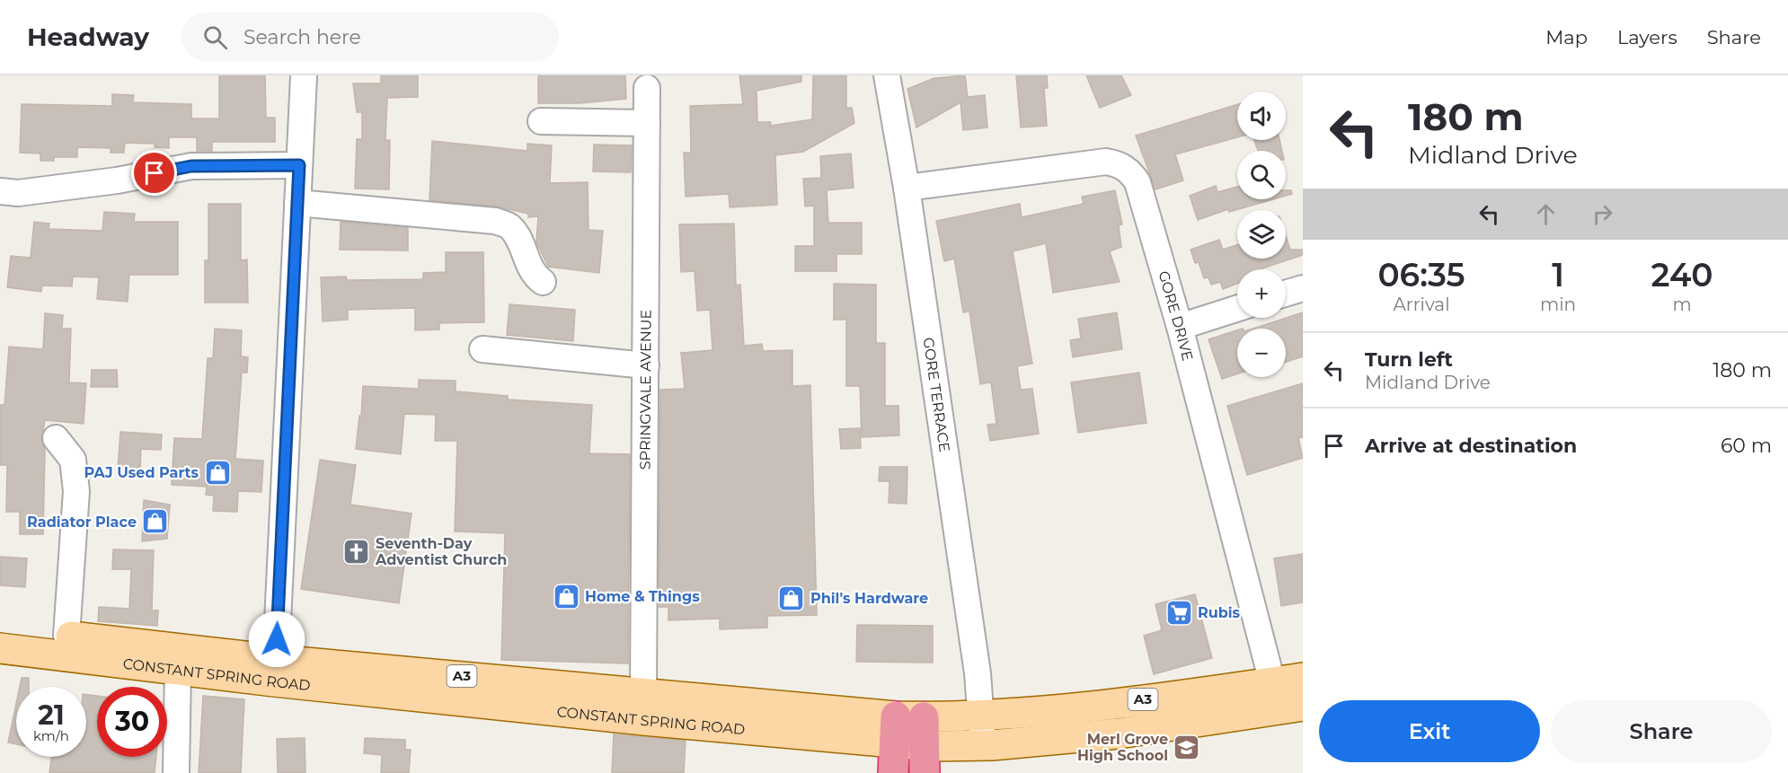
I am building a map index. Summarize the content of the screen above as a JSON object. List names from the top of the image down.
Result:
{
  "streets": {
    "main road": ["CONSTANT SPRING ROAD", "A3"],
    "street": ["GORE DRIVE", "SPRINGVALE AVENUE", "GORE TERRACE"]
  },
  "crossings": [
    ["GORE DRIVE", "GORE TERRACE"],
    ["GORE DRIVE", "CONSTANT SPRING ROAD"],
    ["SPRINGVALE AVENUE", "CONSTANT SPRING ROAD"],
    ["GORE TERRACE", "CONSTANT SPRING ROAD"]
  ],
  "places": {
    "shop": [
      "PAJ Used Parts",
      "Radiator Place",
      "Home & Things",
      "Phil's Hardware"
    ],
    "church": ["Seventh-Day Adventist Church"],
    "supermarket": ["Rubis"],
    "school or university": ["Merl Grove High School"]
  },
  "page": {
    "header": "Headway",
    "search": "Search here",
    "nav": ["Map", "Layers", "Share"],
    "turn": ["180 m", "Midland Drive"],
    "map_buttons": ["+", "−"],
    "eta": [
      "06:35",
      "Arrival",
      "1",
      "min",
      "240",
      "m"
    ],
    "list": [
      {
        "name": "Turn left",
        "note": "Midland Drive",
        "value": "180 m"
      },
      {
        "name": "Arrive at destination",
        "value": "60 m"
      }
    ],
    "speed": "21 km/h",
    "limit": "30",
    "buttons": ["Exit", "Share"]
  }
}
